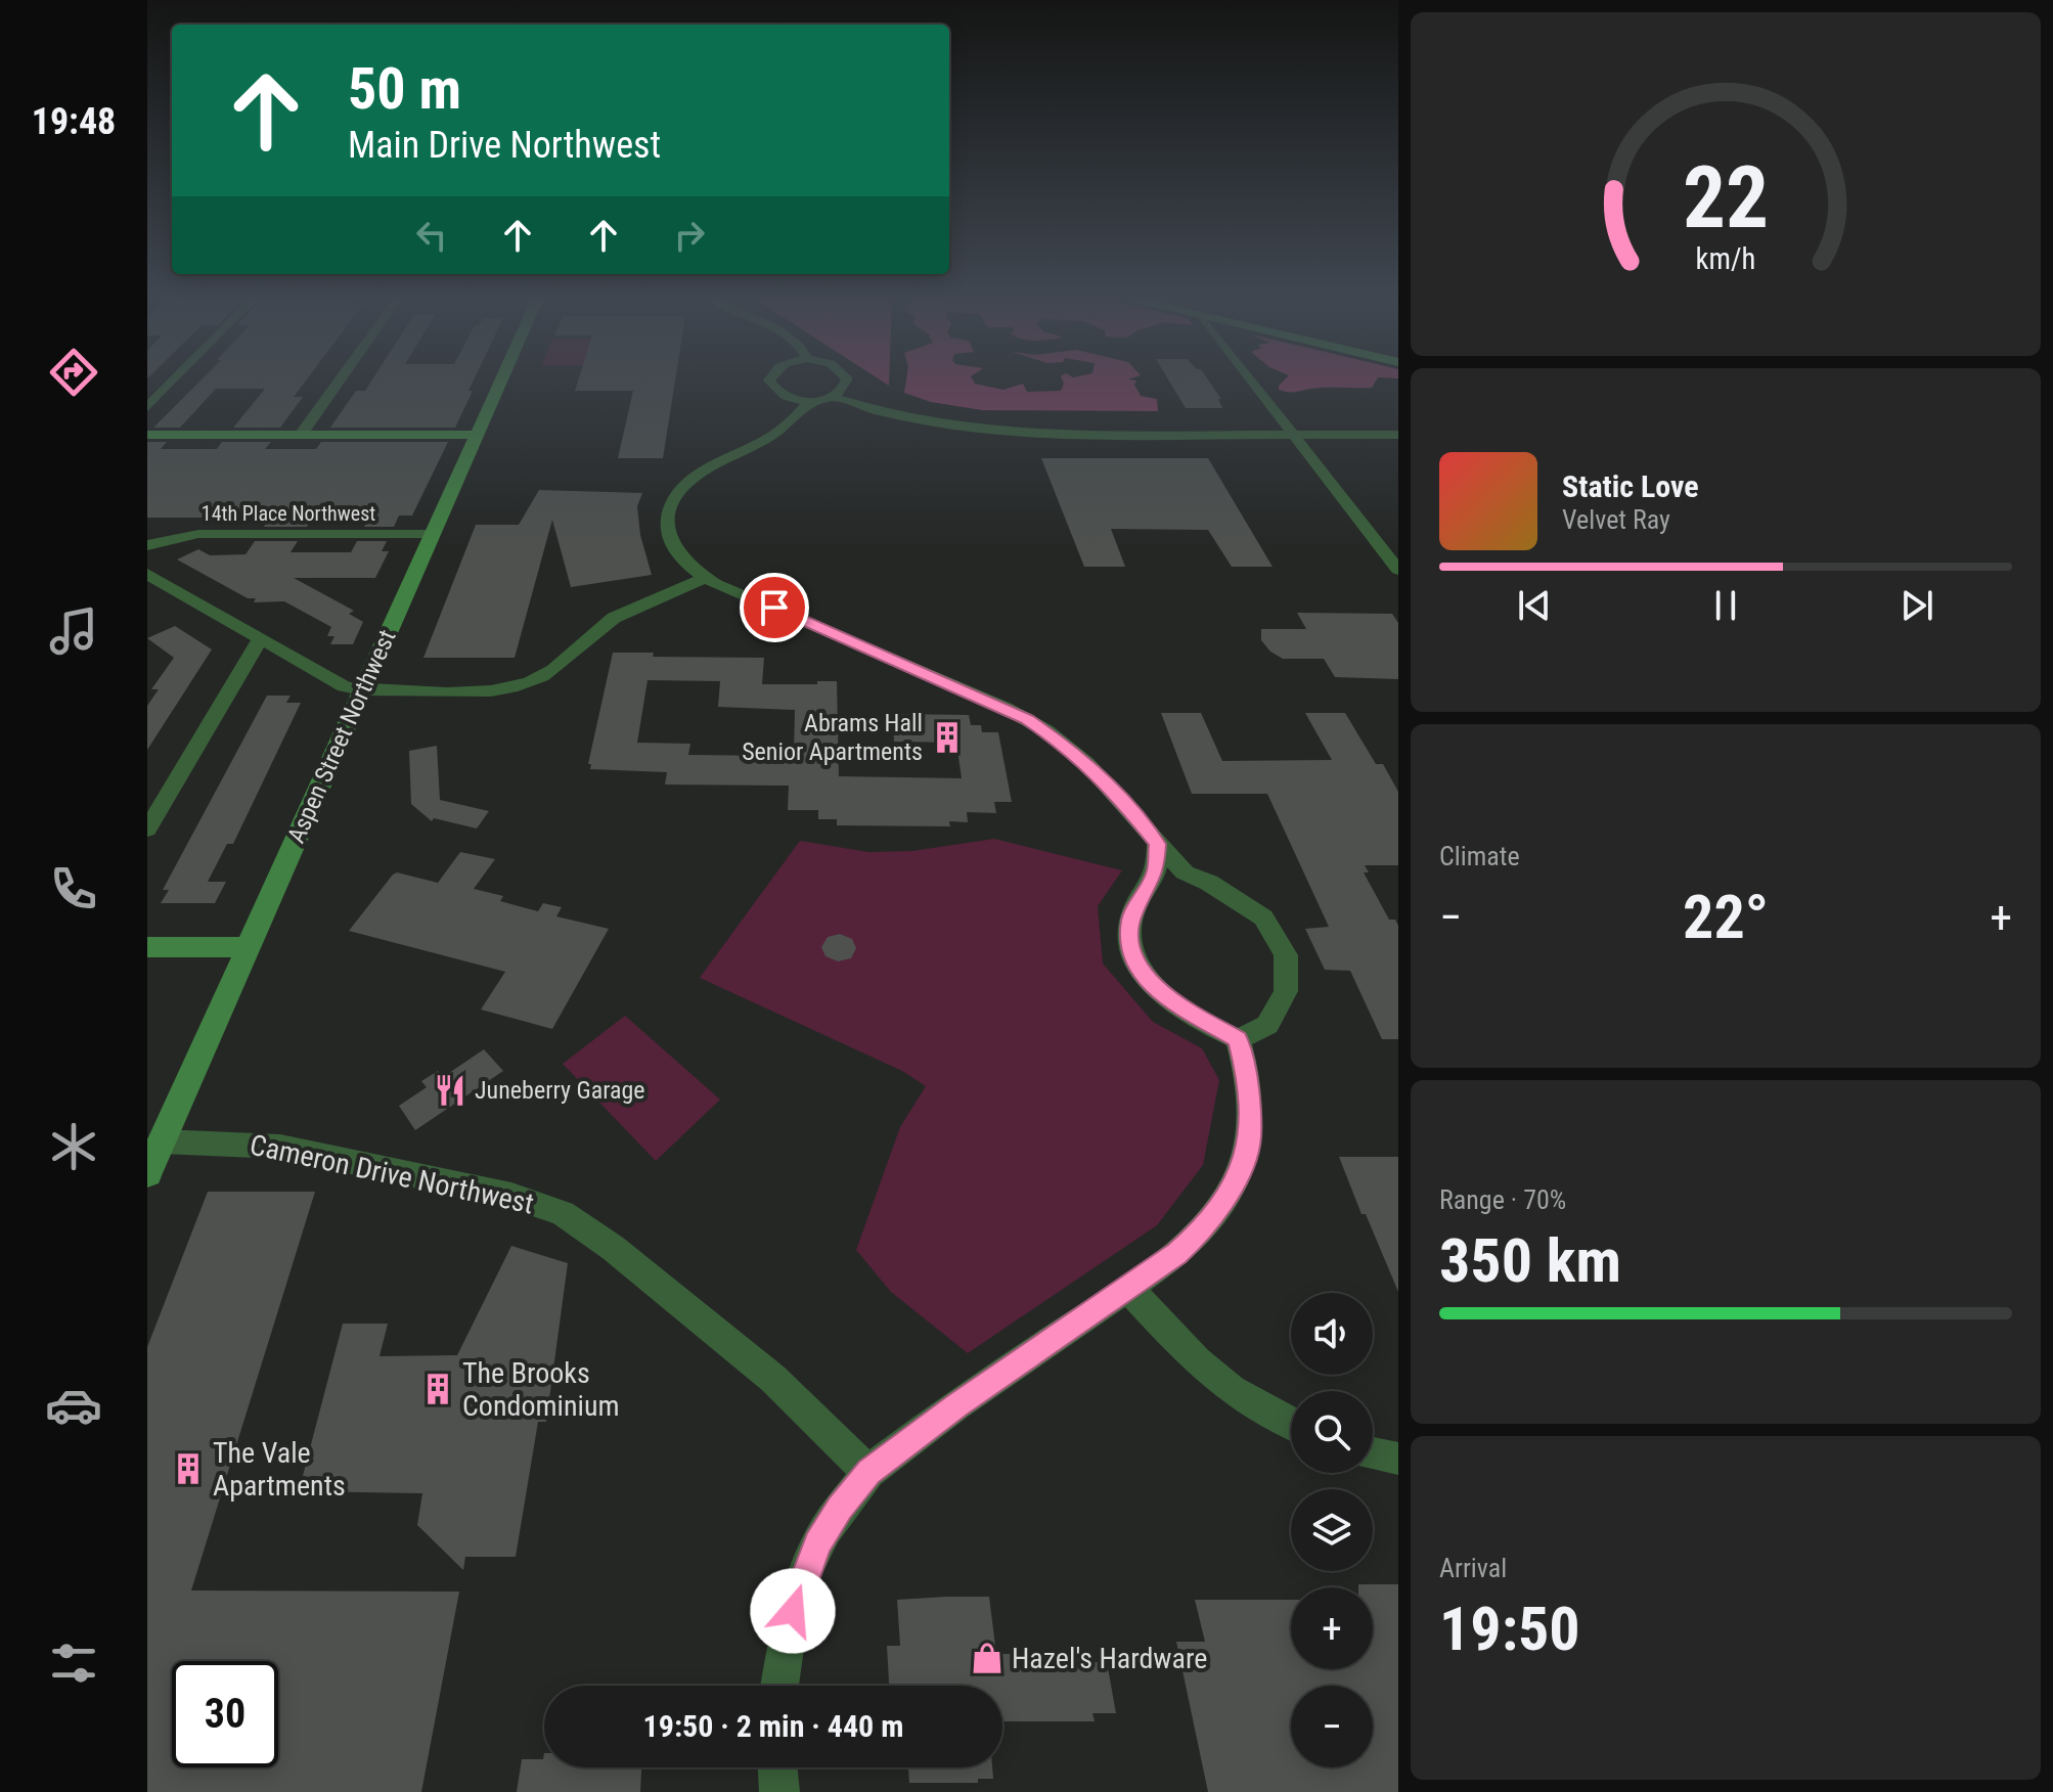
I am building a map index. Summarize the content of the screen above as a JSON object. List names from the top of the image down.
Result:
{
  "streets": {
    "street": ["14th Place Northwest", "Aspen Street Northwest", "Cameron Drive Northwest"]
  },
  "crossings": [
    ["14th Place Northwest", "Aspen Street Northwest"],
    ["Aspen Street Northwest", "Cameron Drive Northwest"]
  ],
  "places": {
    "building": ["Abrams Hall Senior Apartments", "The Brooks Condominium", "The Vale Apartments"],
    "restaurant": ["Juneberry Garage"],
    "shop": ["Hazel's Hardware"]
  },
  "page": {
    "tabs": "19:48",
    "turn": ["50 m", "Main Drive Northwest"],
    "song": ["Static Love", "Velvet Ray"],
    "tile": [
      "Climate",
      ["Range · 70%", "350 km"],
      ["Arrival", "19:50"]
    ],
    "heat": ["−", "22°", "+"],
    "map_buttons": ["+", "−"],
    "limit": "30",
    "trip": "19:50 · 2 min · 440 m",
    "gauge": ["22", "km/h"]
  }
}
